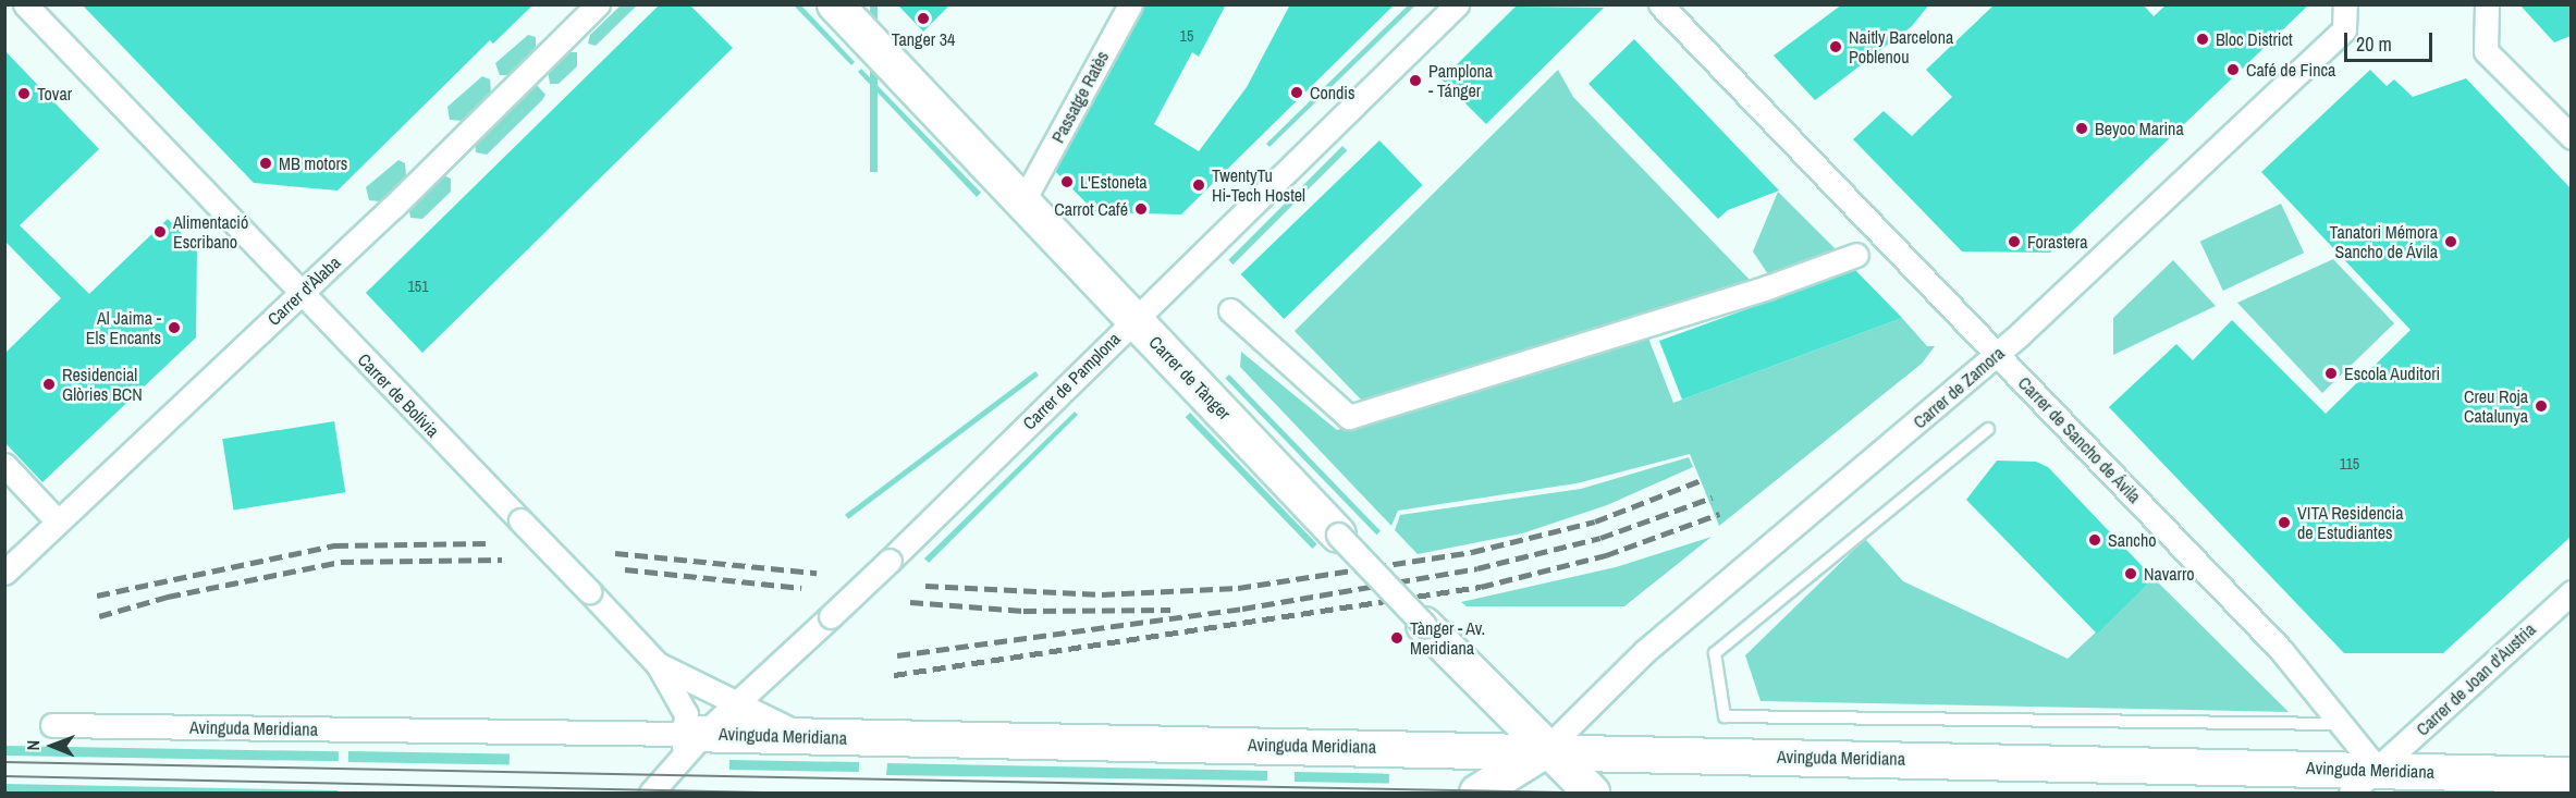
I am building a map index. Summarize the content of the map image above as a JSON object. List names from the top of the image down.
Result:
{
  "streets": {
    "street": [
      "Passatge Ratès",
      "Carrer d'Àlaba",
      "Carrer de Tànger",
      "Carrer de Pamplona",
      "Carrer de Zamora",
      "Carrer de Bolívia",
      "Carrer de Sancho de Ávila",
      "Carrer de Joan d'Àustria",
      "Avinguda Meridiana"
    ]
  },
  "crossings": [
    ["Carrer d'Àlaba", "Carrer de Bolívia"],
    ["Carrer de Tànger", "Carrer de Pamplona"],
    ["Carrer de Tànger", "Carrer de Zamora"],
    ["Carrer de Tànger", "Avinguda Meridiana"],
    ["Carrer de Pamplona", "Carrer de Bolívia"],
    ["Carrer de Pamplona", "Avinguda Meridiana"],
    ["Carrer de Zamora", "Carrer de Sancho de Ávila"],
    ["Carrer de Zamora", "Avinguda Meridiana"],
    ["Carrer de Bolívia", "Avinguda Meridiana"],
    ["Carrer de Sancho de Ávila", "Carrer de Joan d'Àustria"],
    ["Carrer de Sancho de Ávila", "Avinguda Meridiana"],
    ["Carrer de Joan d'Àustria", "Avinguda Meridiana"]
  ],
  "places": [
    "Tanger 34",
    "Bloc District",
    "Naitly Barcelona Poblenou",
    "Café de Finca",
    "Pamplona - Tánger",
    "Condis",
    "Tovar",
    "Beyoo Marina",
    "MB motors",
    "L'Estoneta",
    "TwentyTu Hi-Tech Hostel",
    "Carrot Café",
    "Alimentació Escribano",
    "Forastera",
    "Tanatori Mémora Sancho de Ávila",
    "Al Jaima - Els Encants",
    "Escola Auditori",
    "Residencial Glòries BCN",
    "Creu Roja Catalunya",
    "VITA Residencia de Estudiantes",
    "Sancho",
    "Navarro",
    "Tànger - Av. Meridiana"
  ],
  "house_numbers": ["15", "151", "115"],
  "scale_bar": "20 m",
  "north": "left"
}
